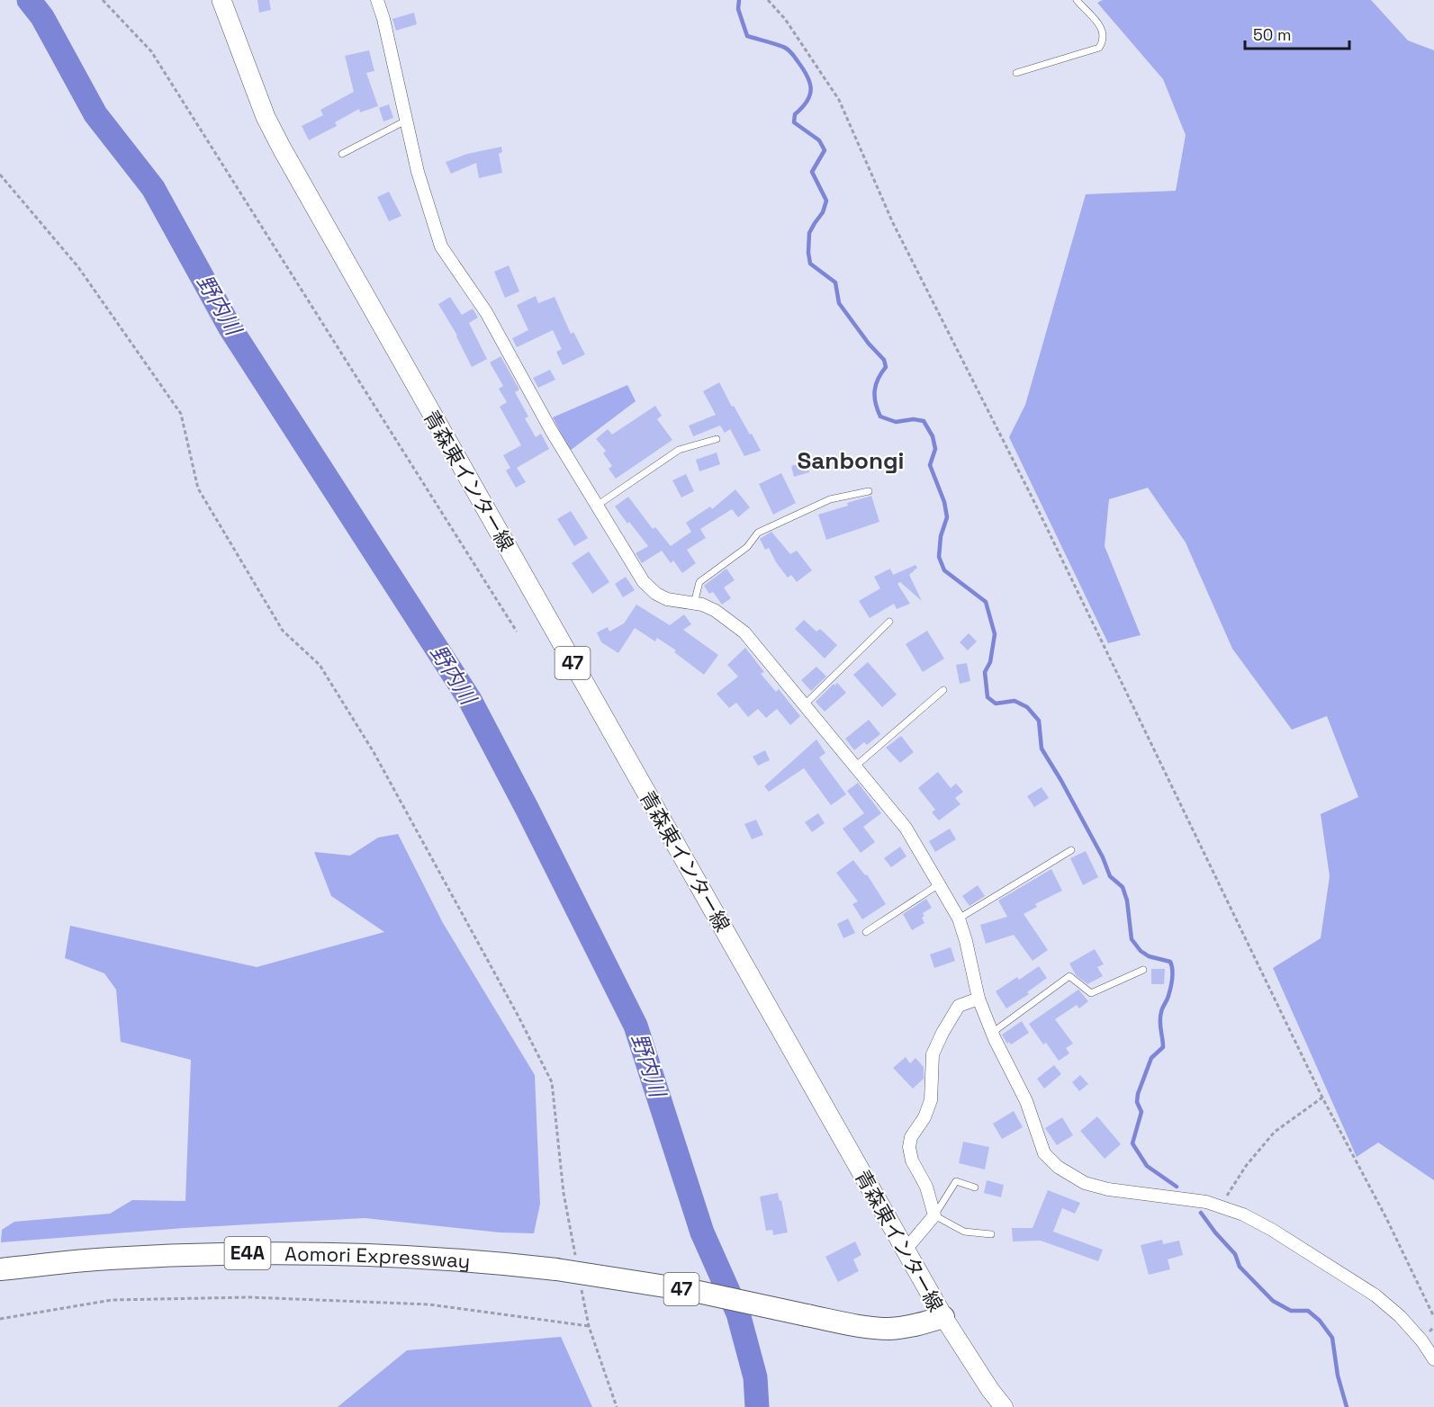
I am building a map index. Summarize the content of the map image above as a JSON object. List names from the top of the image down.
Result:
{
  "streets": {
    "highway": [
      "青森東インター線",
      "47",
      "E4A",
      "Aomori Expressway"
    ]
  },
  "crossings": [
    ["青森東インター線", "Aomori Expressway"]
  ],
  "districts": ["Sanbongi"],
  "water": ["野内川"],
  "scale_bar": "50 m"
}
